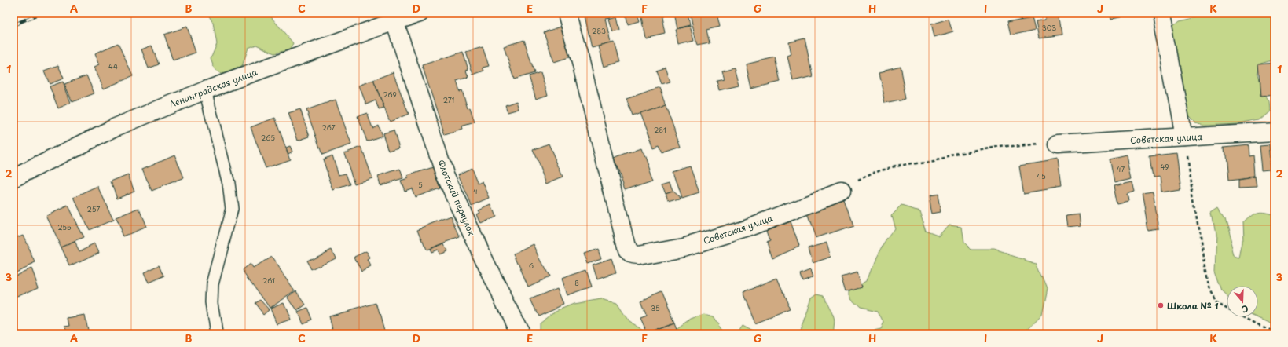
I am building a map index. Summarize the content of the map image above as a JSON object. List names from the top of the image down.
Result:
{
  "streets": {
    "street": ["Ленинградская улица", "Советская улица", "Флотский переулок"]
  },
  "crossings": [
    ["Ленинградская улица", "Флотский переулок"]
  ],
  "places": ["Школа № 1"],
  "house_numbers": [
    "303",
    "283",
    "44",
    "269",
    "271",
    "267",
    "281",
    "265",
    "49",
    "47",
    "45",
    "5",
    "4",
    "257",
    "255",
    "6",
    "261",
    "8",
    "35"
  ],
  "north": "bottom",
  "grid": {
    "columns": [
      "A",
      "B",
      "C",
      "D",
      "E",
      "F",
      "G",
      "H",
      "I",
      "J",
      "K"
    ],
    "rows": ["1", "2", "3"]
  }
}
